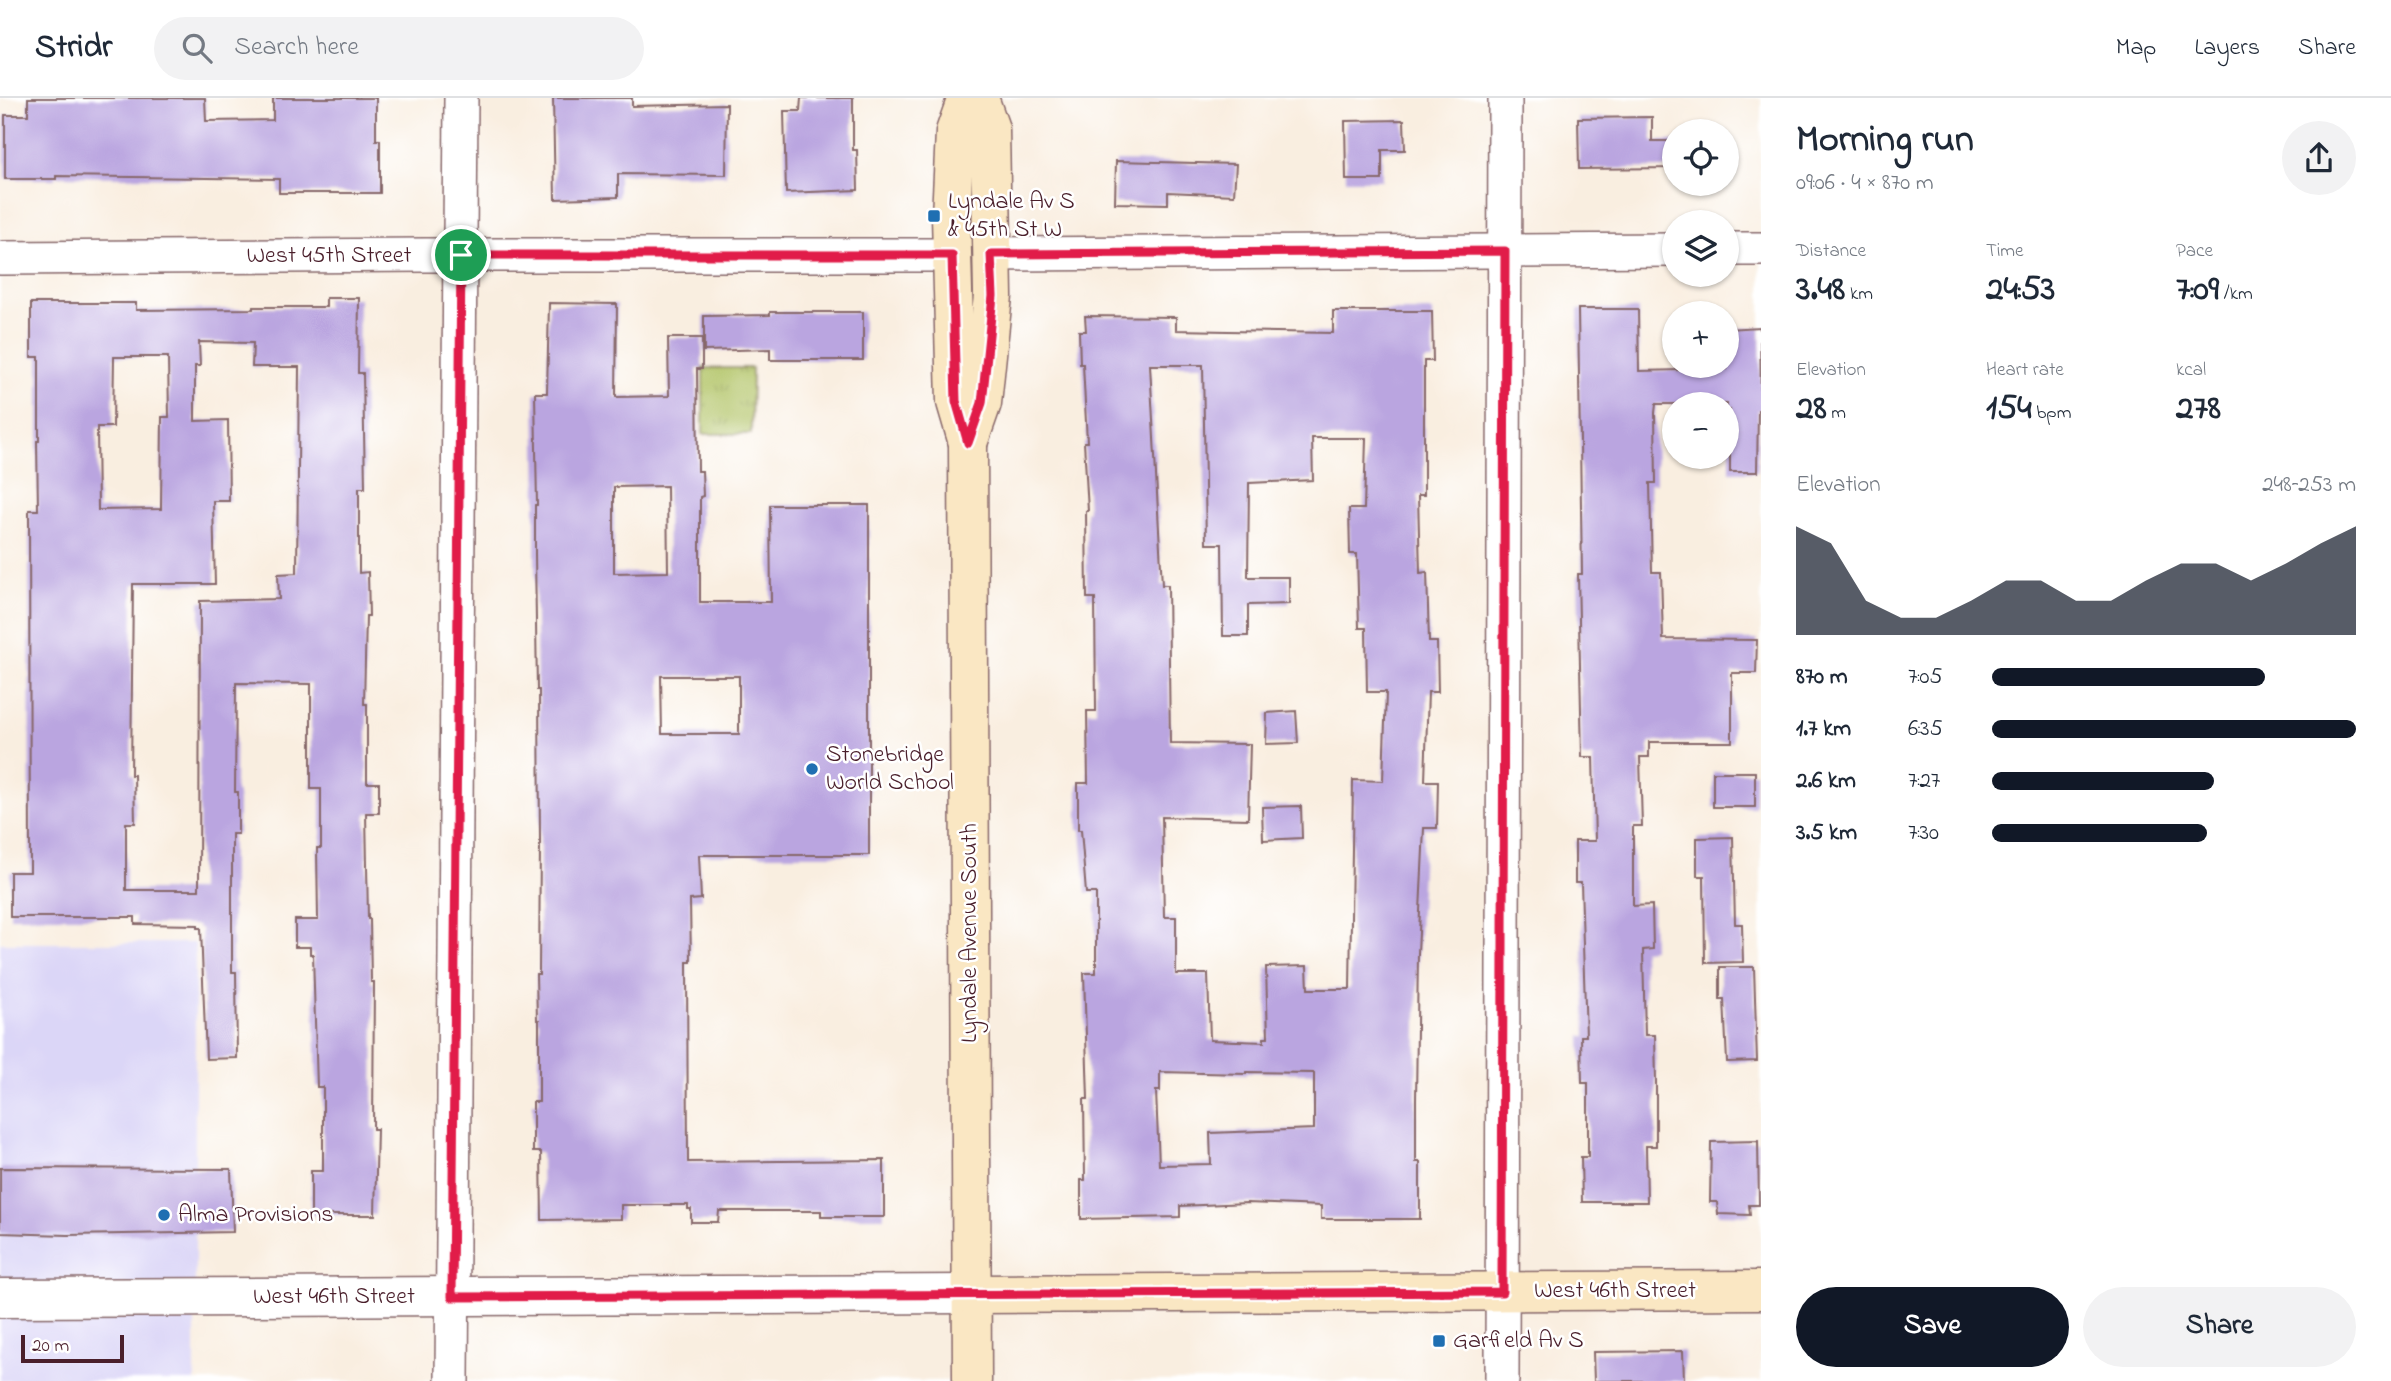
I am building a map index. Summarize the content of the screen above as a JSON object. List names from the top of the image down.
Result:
{
  "streets": {
    "main road": ["Lyndale Avenue South", "West 46th Street"],
    "street": ["West 45th Street"]
  },
  "crossings": [
    ["West 45th Street", "Lyndale Avenue South"],
    ["Lyndale Avenue South", "West 46th Street"]
  ],
  "places": {
    "transit": ["Lyndale Av S & 45th St W", "Garfield Av S"],
    "other": ["Stonebridge World School", "Alma Provisions"]
  },
  "scale_bar": "20 m",
  "page": {
    "header": "Stridr",
    "search": "Search here",
    "nav": ["Map", "Layers", "Share"],
    "heading": ["Morning run", "09:06 · 4 × 870 m"],
    "map_buttons": ["+", "−"],
    "stats": [
      ["Distance", "3.48 km"],
      ["Time", "24:53"],
      ["Pace", "7:09 /km"],
      ["Elevation", "28 m"],
      ["Heart rate", "154 bpm"],
      ["kcal", "278"]
    ],
    "chart": ["Elevation", "248–253 m"],
    "list": [
      {
        "name": "870 m",
        "note": "7:05"
      },
      {
        "name": "1.7 km",
        "note": "6:35"
      },
      {
        "name": "2.6 km",
        "note": "7:27"
      },
      {
        "name": "3.5 km",
        "note": "7:30"
      }
    ],
    "buttons": ["Save", "Share"],
    "scale": "20 m"
  }
}
